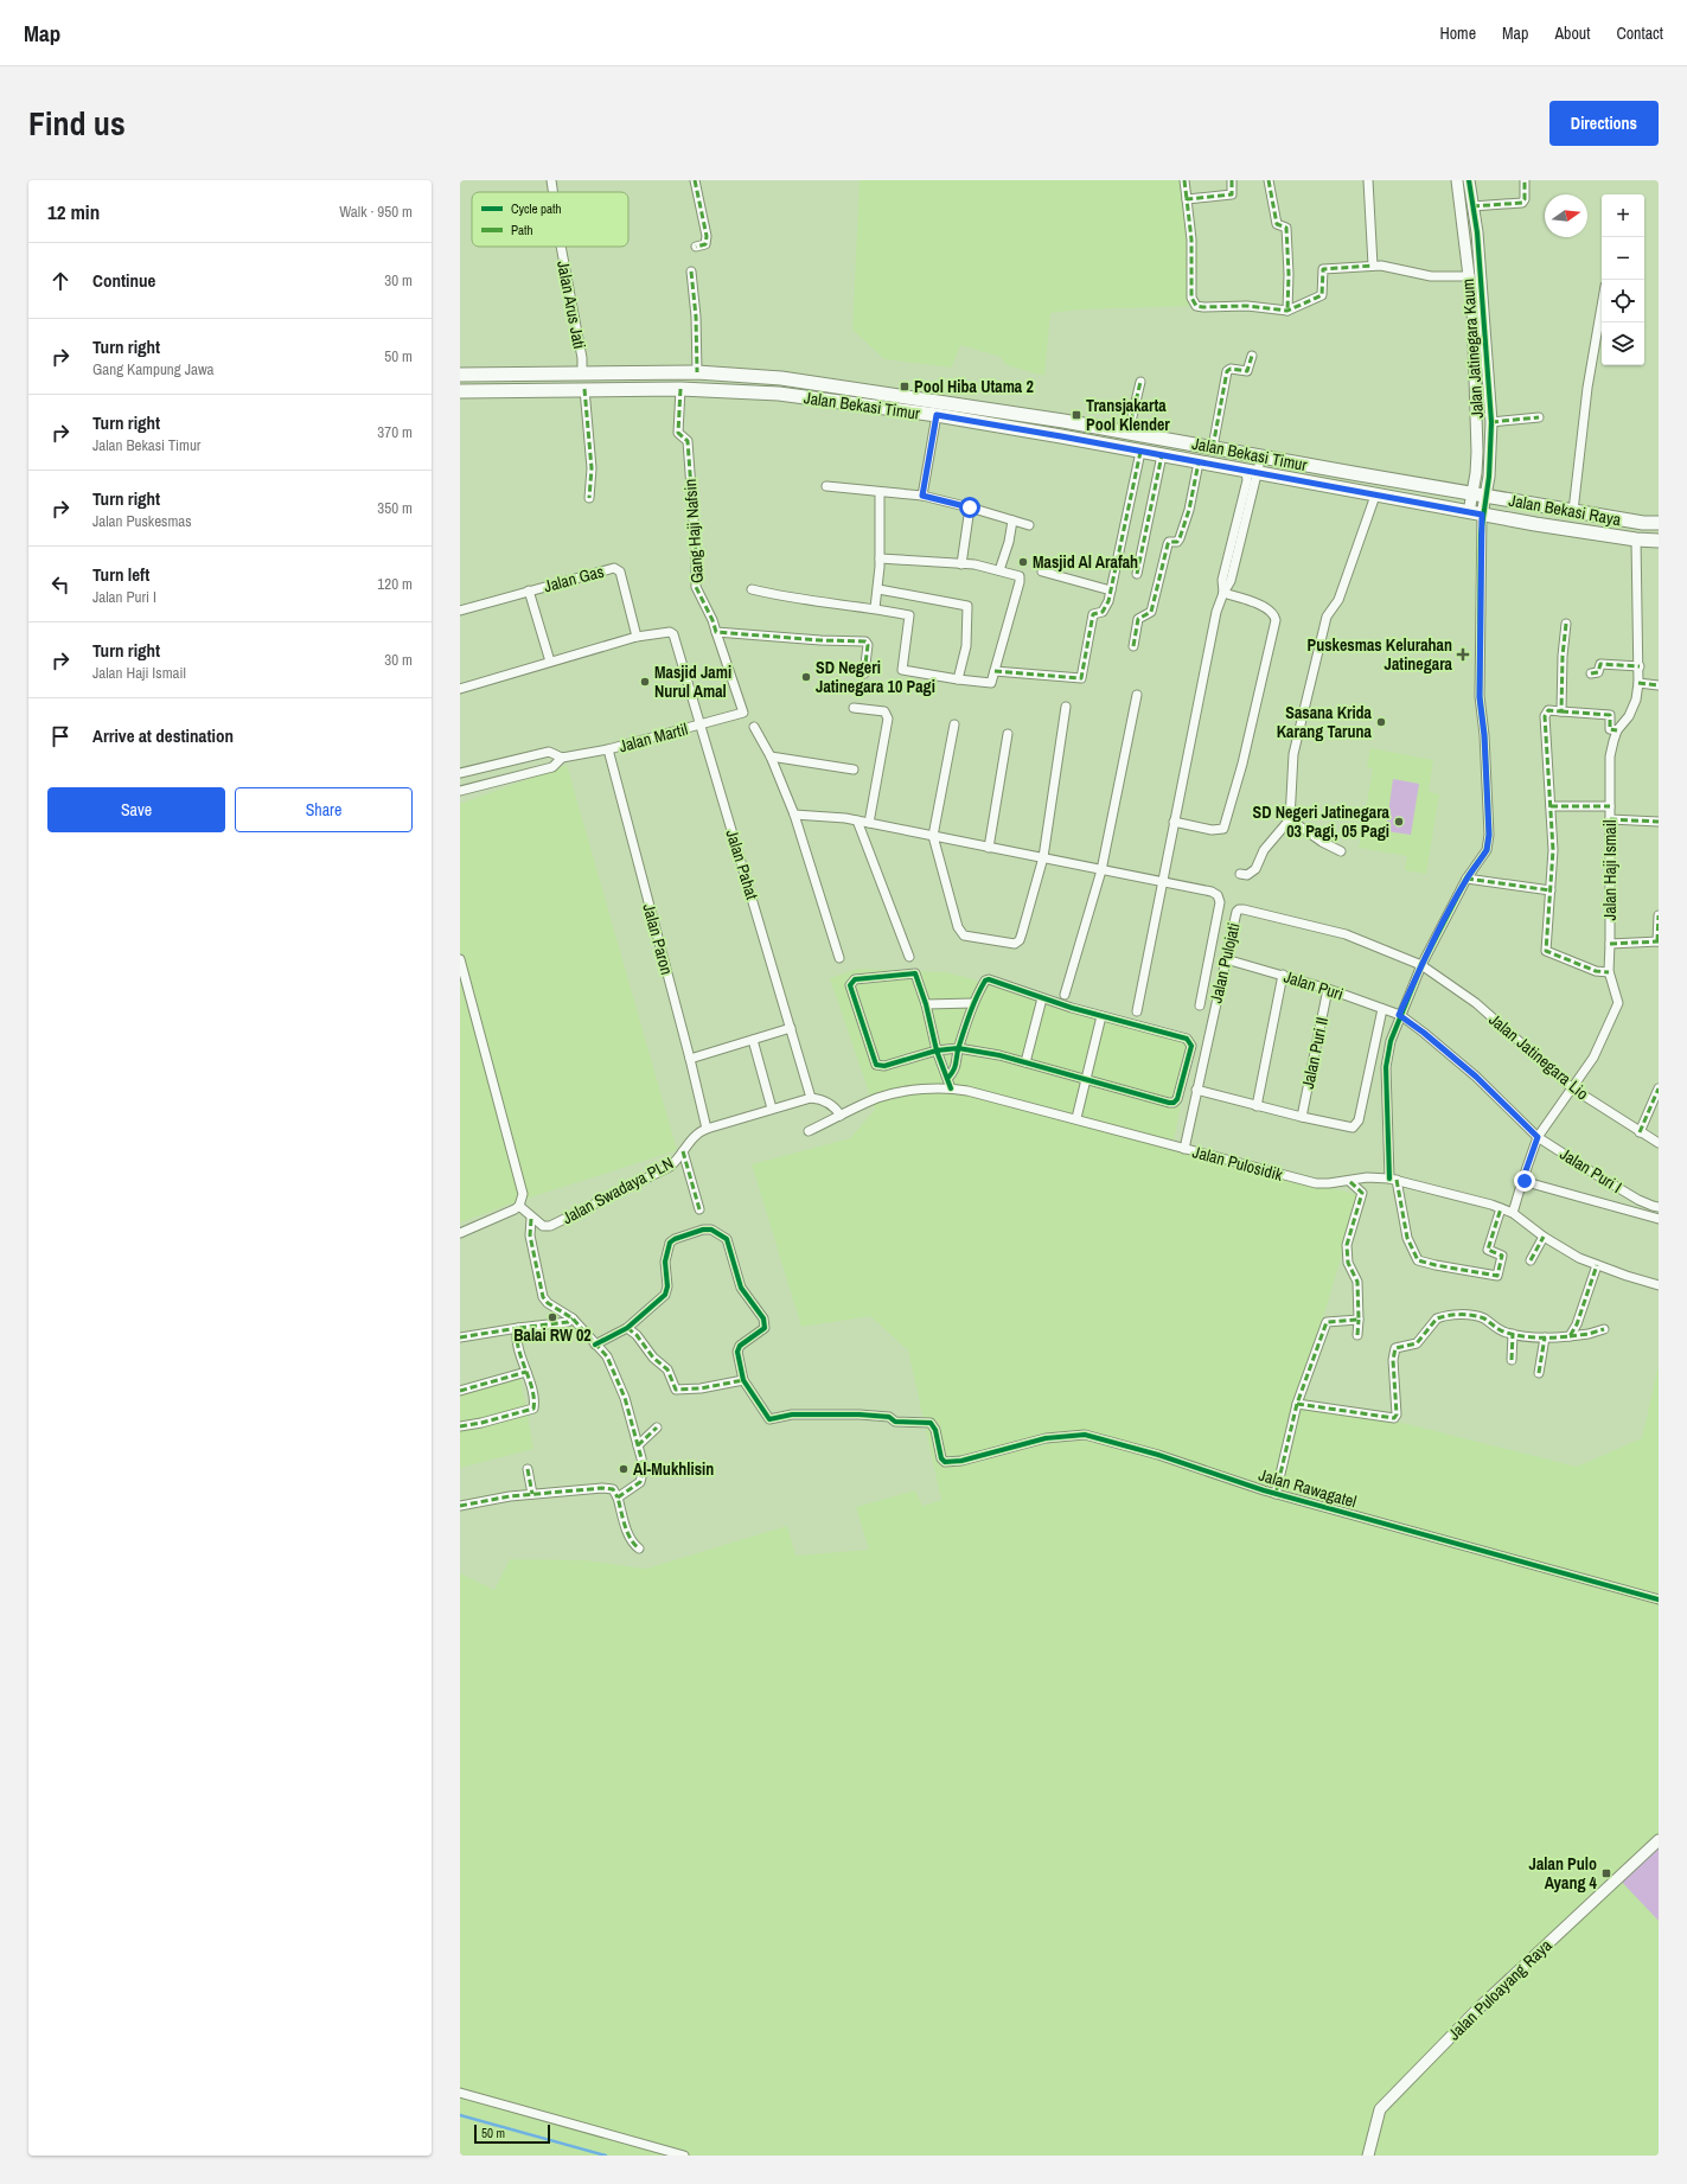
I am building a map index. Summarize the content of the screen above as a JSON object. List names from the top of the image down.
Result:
{
  "streets": {
    "main road": ["Jalan Bekasi Timur", "Jalan Bekasi Raya"],
    "street": [
      "Jalan Arus Jati",
      "Jalan Jatinegara Kaum",
      "Gang Haji Nafsin",
      "Jalan Gas",
      "Jalan Martil",
      "Jalan Pahat",
      "Jalan Haji Ismail",
      "Jalan Paron",
      "Jalan Pulojati",
      "Jalan Puri",
      "Jalan Puri II",
      "Jalan Jatinegara Lio",
      "Jalan Pulosidik",
      "Jalan Puri I",
      "Jalan Swadaya PLN",
      "Jalan Rawagatel",
      "Jalan Puloayang Raya"
    ]
  },
  "crossings": [
    ["Jalan Arus Jati", "Jalan Bekasi Timur"],
    ["Jalan Jatinegara Kaum", "Jalan Bekasi Timur"],
    ["Jalan Jatinegara Kaum", "Jalan Bekasi Raya"],
    ["Jalan Bekasi Timur", "Jalan Bekasi Raya"],
    ["Jalan Bekasi Timur", "Gang Haji Nafsin"],
    ["Jalan Bekasi Raya", "Jalan Haji Ismail"],
    ["Gang Haji Nafsin", "Jalan Martil"],
    ["Jalan Gas", "Jalan Pahat"],
    ["Jalan Martil", "Jalan Pahat"],
    ["Jalan Martil", "Jalan Paron"],
    ["Jalan Pahat", "Jalan Swadaya PLN"],
    ["Jalan Haji Ismail", "Jalan Jatinegara Lio"],
    ["Jalan Haji Ismail", "Jalan Pulosidik"],
    ["Jalan Haji Ismail", "Jalan Puri I"],
    ["Jalan Paron", "Jalan Swadaya PLN"],
    ["Jalan Pulojati", "Jalan Puri"],
    ["Jalan Pulojati", "Jalan Jatinegara Lio"],
    ["Jalan Pulojati", "Jalan Pulosidik"],
    ["Jalan Puri", "Jalan Puri II"],
    ["Jalan Puri", "Jalan Puri I"]
  ],
  "places": {
    "transit": ["Pool Hiba Utama 2", "Transjakarta Pool Klender", "Jalan Pulo Ayang 4"],
    "other": [
      "Masjid Al Arafah",
      "SD Negeri Jatinegara 10 Pagi",
      "Masjid Jami Nurul Amal",
      "Sasana Krida Karang Taruna",
      "SD Negeri Jatinegara 03 Pagi, 05 Pagi",
      "Balai RW 02",
      "Al-Mukhlisin"
    ],
    "health": ["Puskesmas Kelurahan Jatinegara"]
  },
  "legend": ["Cycle path", "Path"],
  "scale_bar": "50 m",
  "north": "right",
  "page": {
    "header": "Map",
    "nav": [
      "Home",
      "Map",
      "About",
      "Contact"
    ],
    "title": "Find us",
    "buttons": [
      "Directions",
      ["Save", "Share"]
    ],
    "heading": ["12 min", "Walk · 950 m"],
    "map_buttons": ["+", "−"],
    "list": [
      ["Continue", "30 m"],
      ["Turn right", "Gang Kampung Jawa", "50 m"],
      ["Turn right", "Jalan Bekasi Timur", "370 m"],
      ["Turn right", "Jalan Puskesmas", "350 m"],
      ["Turn left", "Jalan Puri I", "120 m"],
      ["Turn right", "Jalan Haji Ismail", "30 m"],
      "Arrive at destination"
    ],
    "scale": "50 m"
  }
}
